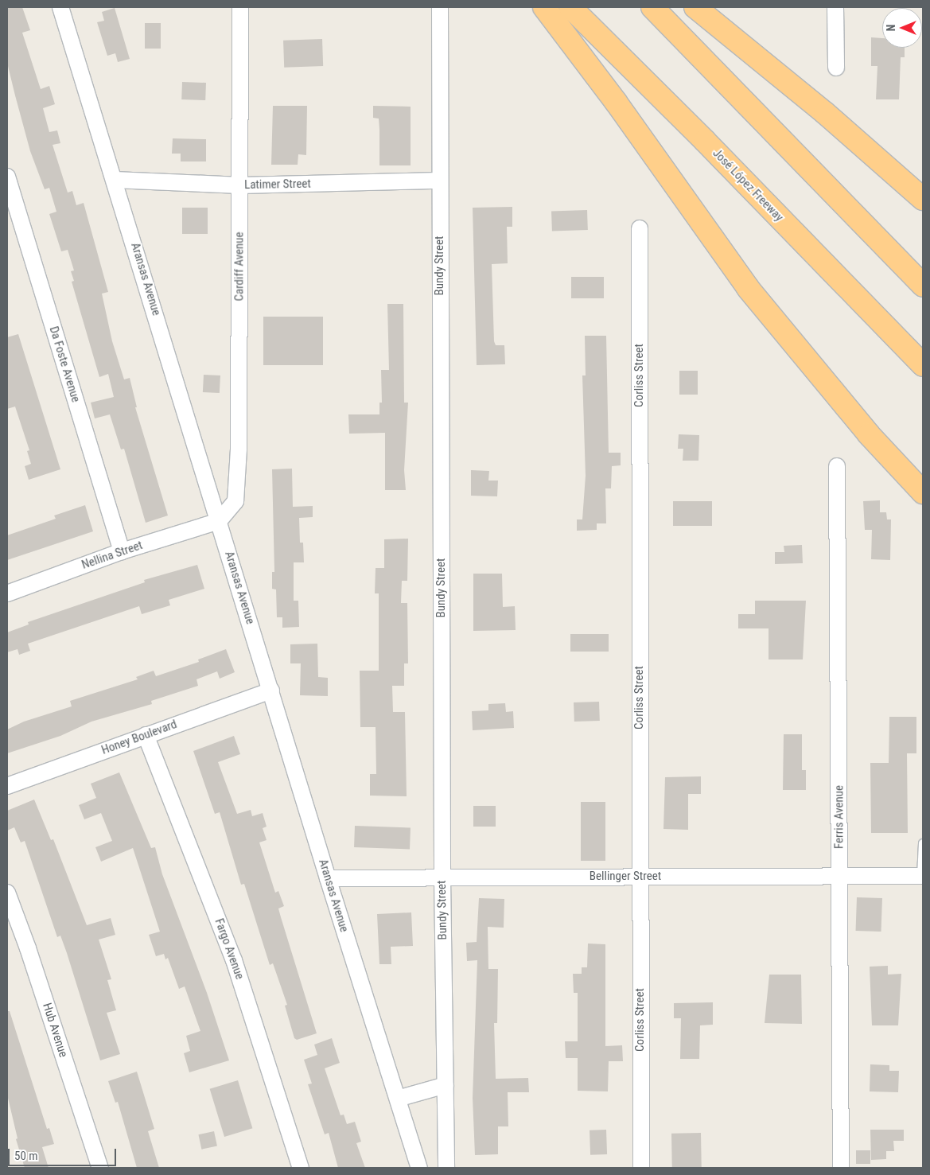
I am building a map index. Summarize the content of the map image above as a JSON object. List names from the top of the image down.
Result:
{
  "streets": {
    "highway": ["José López Freeway"],
    "street": [
      "Latimer Street",
      "Bundy Street",
      "Cardiff Avenue",
      "Aransas Avenue",
      "Da Foste Avenue",
      "Corliss Street",
      "Nellina Street",
      "Honey Boulevard",
      "Ferris Avenue",
      "Bellinger Street",
      "Fargo Avenue",
      "Hub Avenue"
    ]
  },
  "crossings": [
    ["Latimer Street", "Bundy Street"],
    ["Latimer Street", "Cardiff Avenue"],
    ["Latimer Street", "Aransas Avenue"],
    ["Bundy Street", "Bellinger Street"],
    ["Cardiff Avenue", "Aransas Avenue"],
    ["Cardiff Avenue", "Nellina Street"],
    ["Aransas Avenue", "Nellina Street"],
    ["Aransas Avenue", "Honey Boulevard"],
    ["Aransas Avenue", "Bellinger Street"],
    ["Da Foste Avenue", "Nellina Street"],
    ["Corliss Street", "Bellinger Street"],
    ["Honey Boulevard", "Fargo Avenue"],
    ["Ferris Avenue", "Bellinger Street"]
  ],
  "scale_bar": "50 m",
  "north": "left"
}
